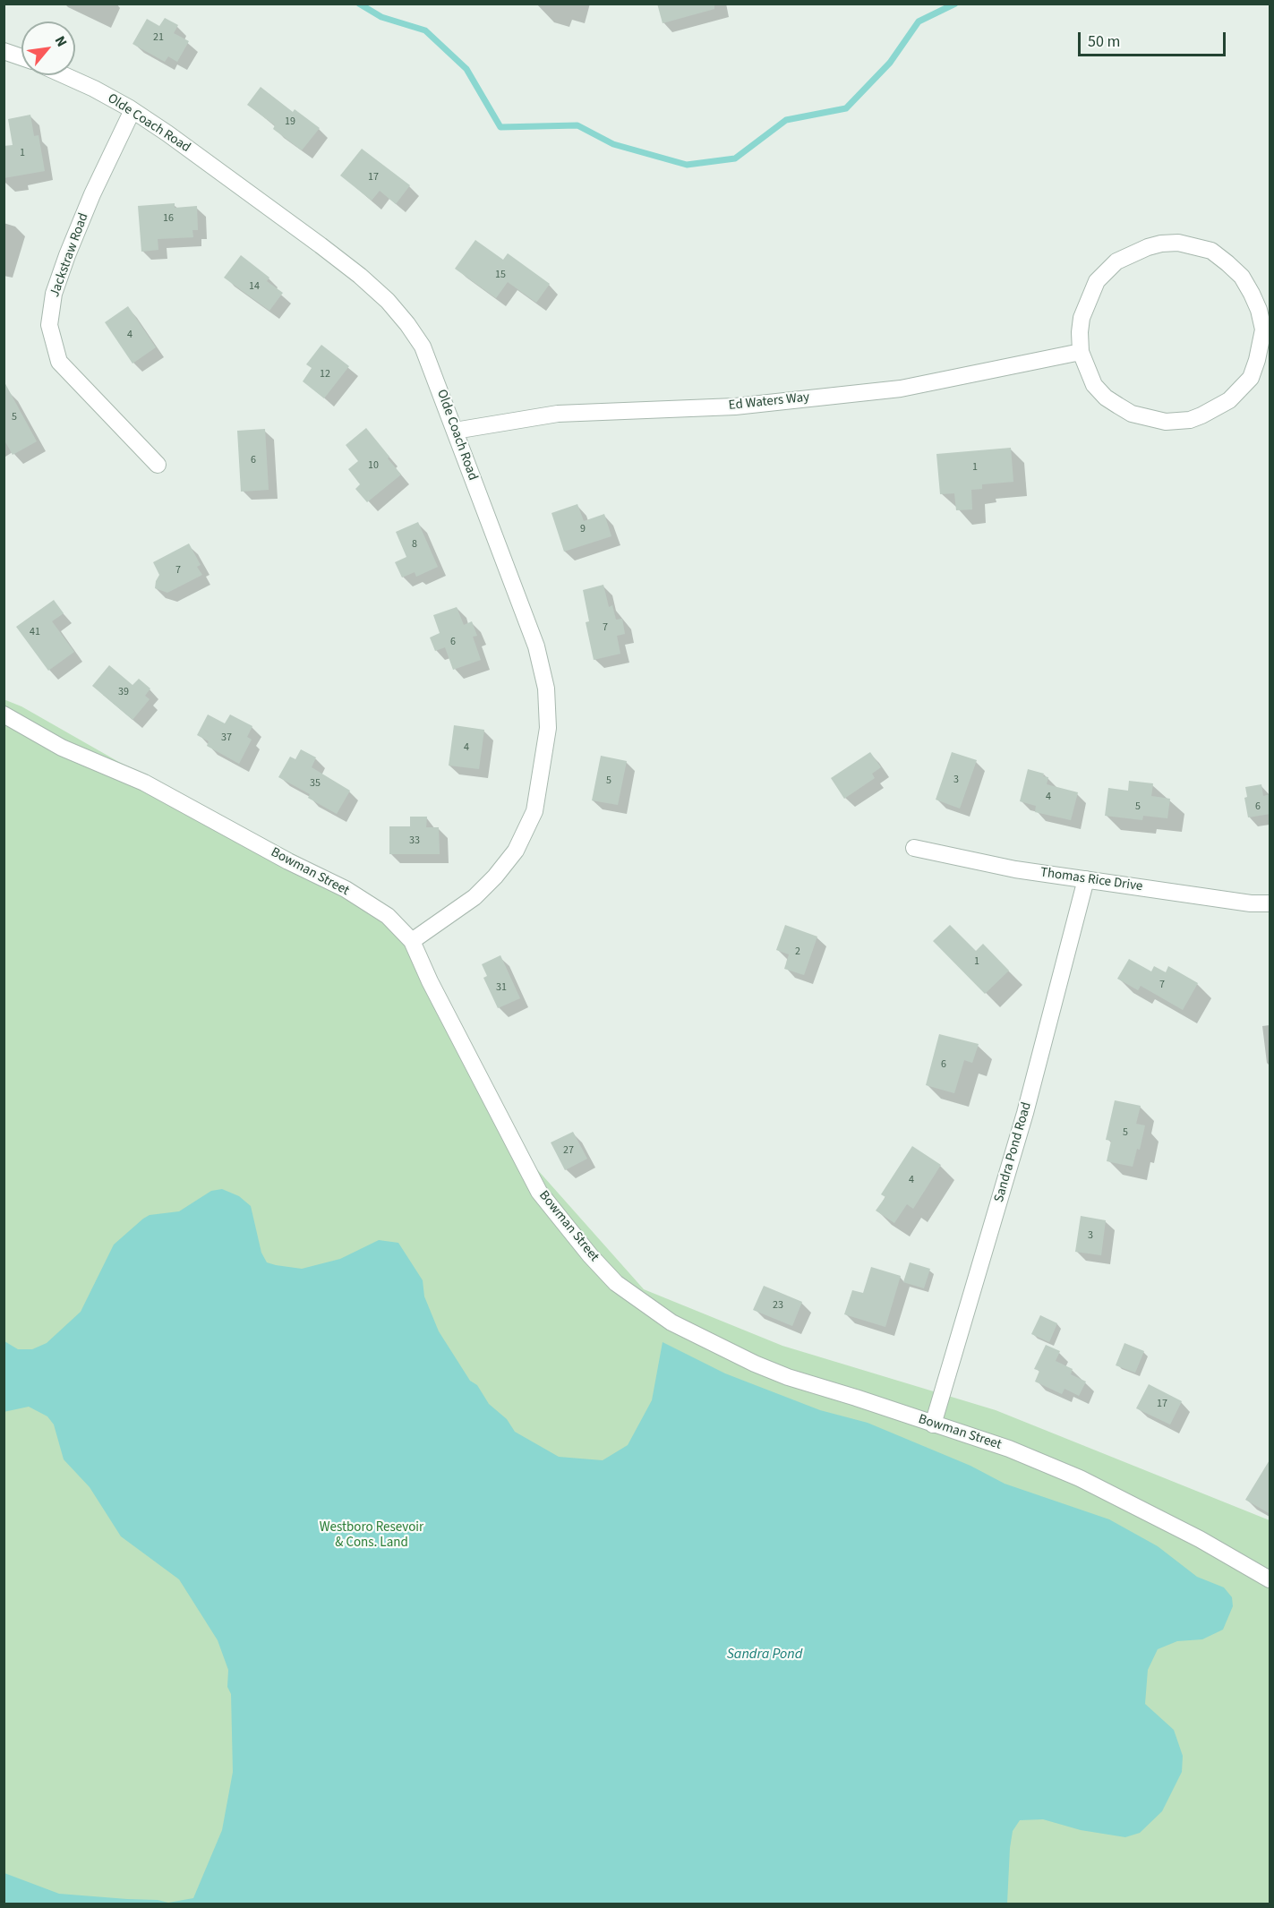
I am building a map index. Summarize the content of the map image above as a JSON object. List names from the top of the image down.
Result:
{
  "streets": {
    "street": [
      "Olde Coach Road",
      "Jackstraw Road",
      "Ed Waters Way",
      "Bowman Street",
      "Thomas Rice Drive",
      "Sandra Pond Road"
    ]
  },
  "crossings": [
    ["Olde Coach Road", "Jackstraw Road"],
    ["Olde Coach Road", "Ed Waters Way"],
    ["Olde Coach Road", "Bowman Street"],
    ["Bowman Street", "Sandra Pond Road"],
    ["Thomas Rice Drive", "Sandra Pond Road"]
  ],
  "water": ["Sandra Pond"],
  "parks": ["Westboro Resevoir & Cons. Land"],
  "house_numbers": [
    "21",
    "19",
    "1",
    "17",
    "16",
    "15",
    "14",
    "4",
    "12",
    "5",
    "6",
    "10",
    "1",
    "9",
    "8",
    "7",
    "7",
    "41",
    "6",
    "39",
    "37",
    "4",
    "3",
    "5",
    "35",
    "4",
    "5",
    "6",
    "33",
    "2",
    "1",
    "7",
    "31",
    "6",
    "5",
    "27",
    "4",
    "3",
    "23",
    "17"
  ],
  "scale_bar": "50 m",
  "north": "top right"
}
